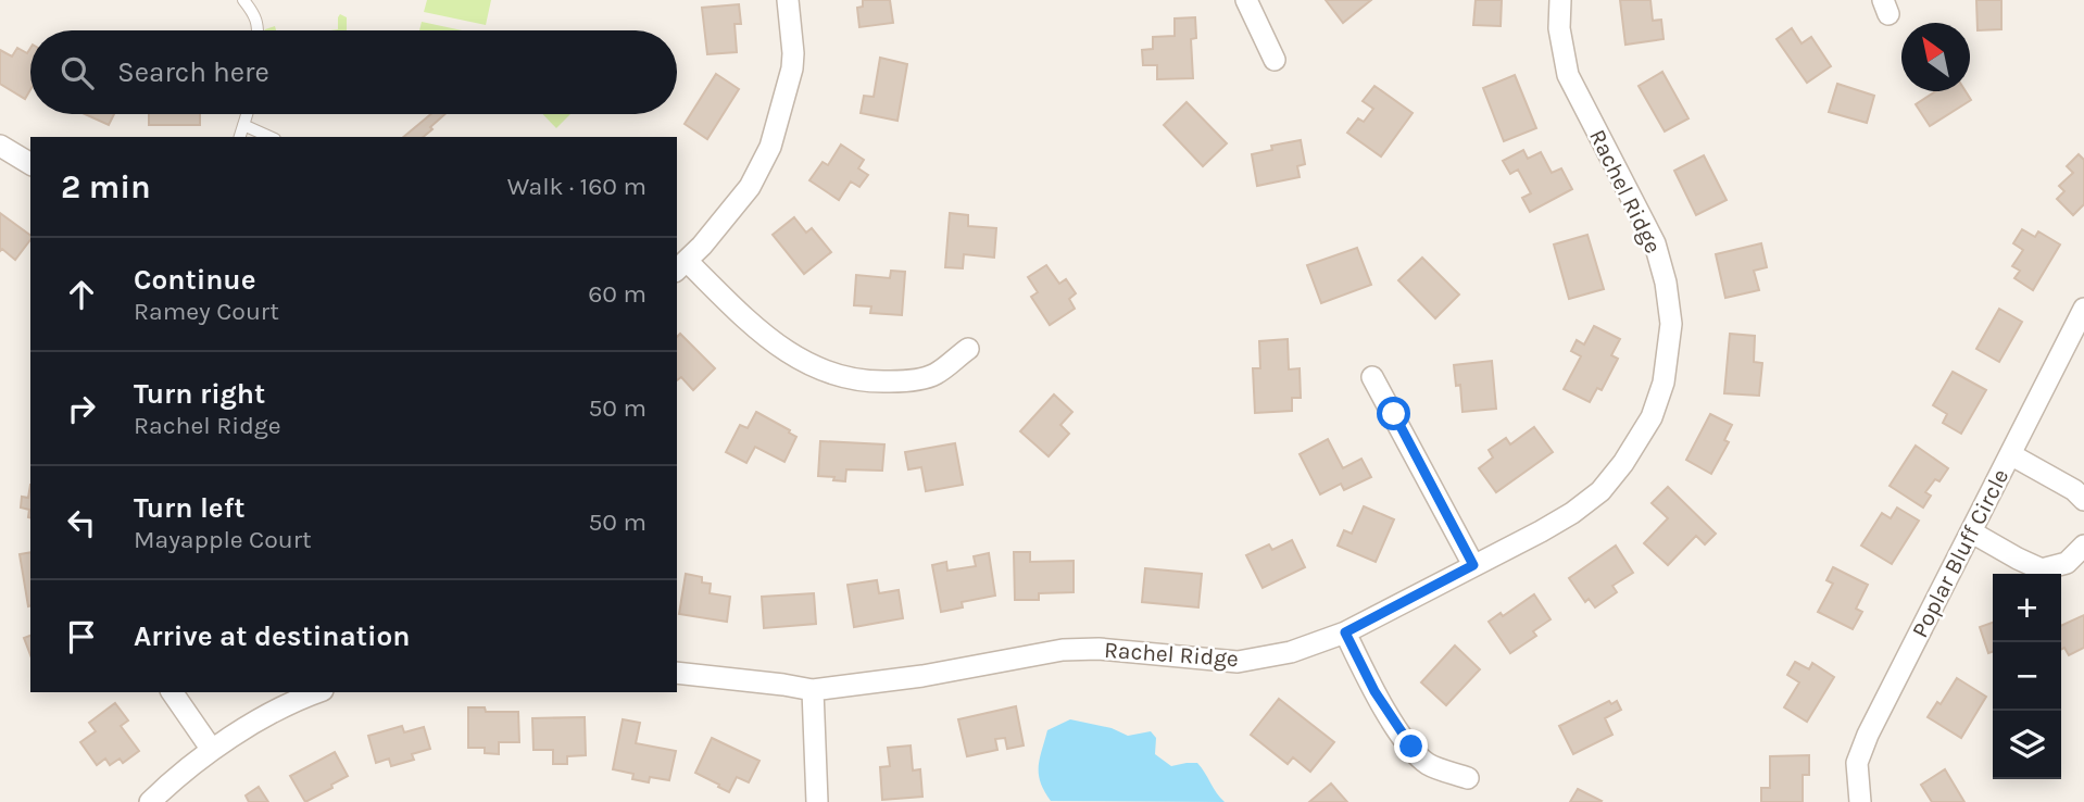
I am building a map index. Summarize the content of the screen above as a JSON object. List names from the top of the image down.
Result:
{
  "streets": {
    "street": ["Rachel Ridge", "Poplar Bluff Circle"]
  },
  "north": "top left",
  "page": {
    "search": "Search here",
    "heading": ["2 min", "Walk · 160 m"],
    "list": [
      ["Continue", "Ramey Court", "60 m"],
      ["Turn right", "Rachel Ridge", "50 m"],
      ["Turn left", "Mayapple Court", "50 m"],
      "Arrive at destination"
    ],
    "map_buttons": ["+", "−"]
  }
}
